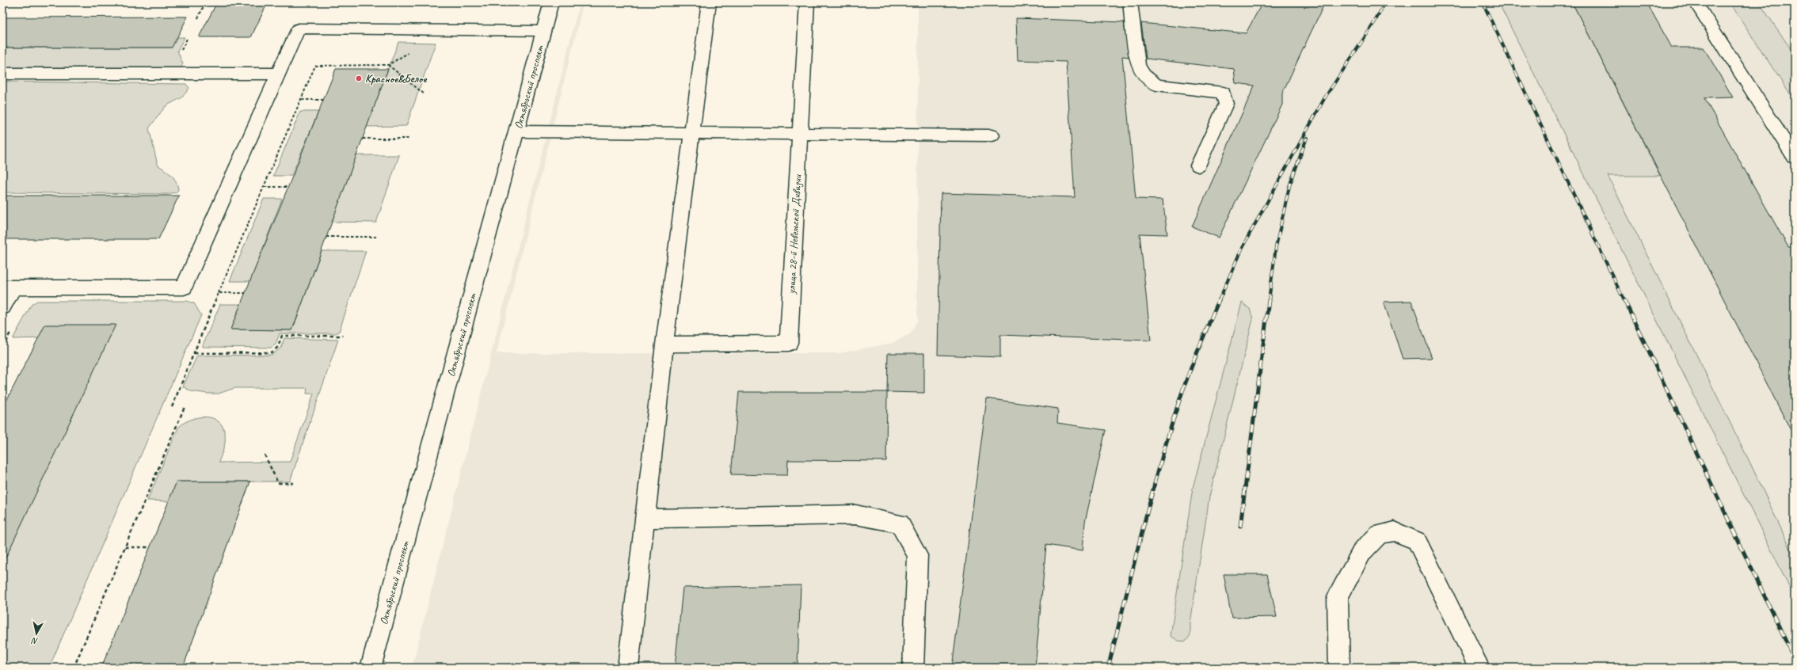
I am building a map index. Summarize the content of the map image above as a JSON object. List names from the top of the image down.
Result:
{
  "streets": {
    "main road": ["Октябрьский проспект", "улица 28-й Невельской Дивизии"]
  },
  "places": ["Красное&Белое"],
  "north": "bottom"
}
